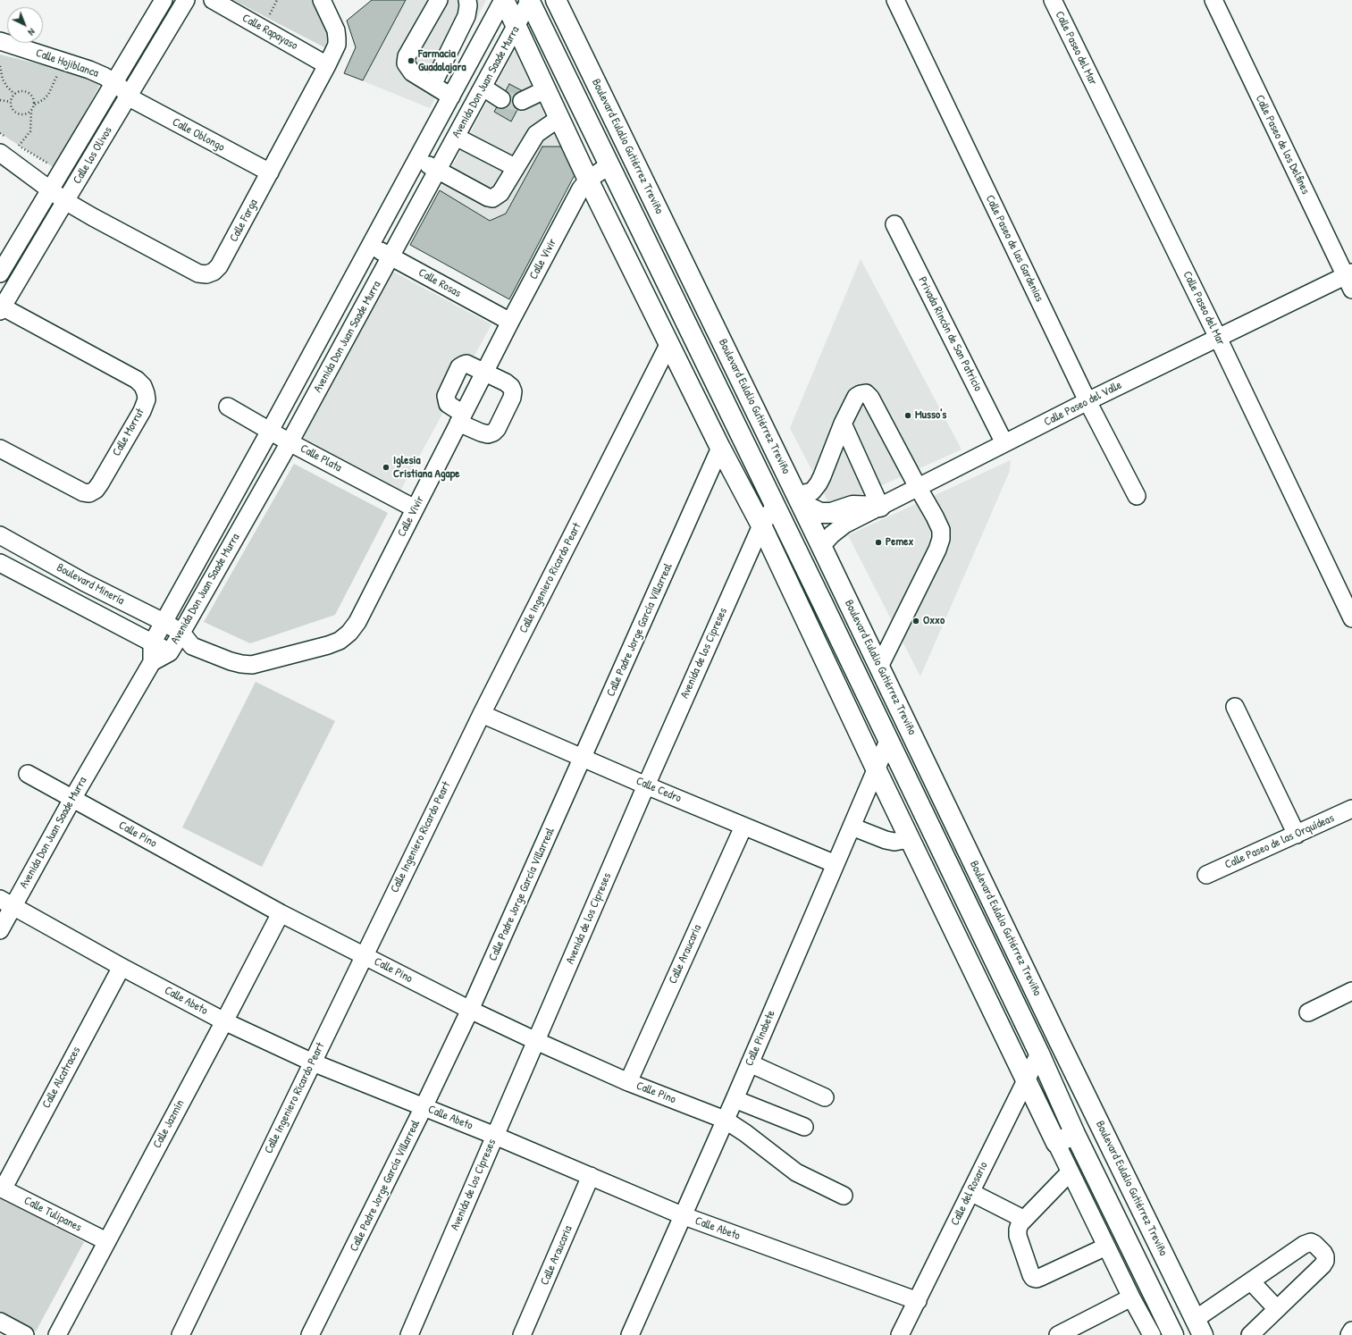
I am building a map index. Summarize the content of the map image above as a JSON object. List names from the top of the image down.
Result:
{
  "streets": {
    "main road": ["Boulevard Eulalio Gutiérrez Treviño"],
    "street": [
      "Calle Rapayaso",
      "Calle Paseo del Mar",
      "Calle Hojiblanca",
      "Avenida Don Juan Saade Murra",
      "Calle Oblongo",
      "Calle Paseo de los Delfines",
      "Calle los Olivos",
      "Calle Farga",
      "Calle Paseo de las Gardenias",
      "Calle Vivir",
      "Calle Rosas",
      "Privada Rincón de San Patricio",
      "Calle Paseo del Valle",
      "Calle Morrut",
      "Calle Plata",
      "Calle Ingeniero Ricardo Peart",
      "Boulevard Minería",
      "Calle Padre Jorge García Villarreal",
      "Avenida de los Cipreses",
      "Calle Cedro",
      "Calle Pino",
      "Calle Paseo de las Orquídeas",
      "Calle Araucaria",
      "Calle Abeto",
      "Calle Pinabete",
      "Calle Alcatraces",
      "Calle Jazmín",
      "Calle del Rosario",
      "Calle Tulipanes"
    ]
  },
  "crossings": [
    ["Calle Rapayaso", "Calle Farga"],
    ["Calle Paseo del Mar", "Calle Paseo del Valle"],
    ["Calle Hojiblanca", "Calle Oblongo"],
    ["Calle Hojiblanca", "Calle los Olivos"],
    ["Avenida Don Juan Saade Murra", "Boulevard Eulalio Gutiérrez Treviño"],
    ["Avenida Don Juan Saade Murra", "Calle Rosas"],
    ["Avenida Don Juan Saade Murra", "Calle Plata"],
    ["Avenida Don Juan Saade Murra", "Boulevard Minería"],
    ["Avenida Don Juan Saade Murra", "Calle Pino"],
    ["Avenida Don Juan Saade Murra", "Calle Abeto"],
    ["Calle Oblongo", "Calle los Olivos"],
    ["Calle Oblongo", "Calle Farga"],
    ["Calle Paseo de los Delfines", "Calle Paseo del Valle"],
    ["Boulevard Eulalio Gutiérrez Treviño", "Calle Vivir"],
    ["Boulevard Eulalio Gutiérrez Treviño", "Calle Paseo del Valle"],
    ["Boulevard Eulalio Gutiérrez Treviño", "Avenida de los Cipreses"],
    ["Boulevard Eulalio Gutiérrez Treviño", "Calle Pinabete"],
    ["Boulevard Eulalio Gutiérrez Treviño", "Calle del Rosario"],
    ["Calle los Olivos", "Calle Farga"],
    ["Calle los Olivos", "Calle Morrut"],
    ["Calle Paseo de las Gardenias", "Calle Paseo del Valle"],
    ["Calle Vivir", "Calle Rosas"],
    ["Calle Vivir", "Calle Plata"],
    ["Privada Rincón de San Patricio", "Calle Paseo del Valle"],
    ["Calle Ingeniero Ricardo Peart", "Calle Cedro"],
    ["Calle Ingeniero Ricardo Peart", "Calle Pino"],
    ["Calle Ingeniero Ricardo Peart", "Calle Abeto"],
    ["Calle Padre Jorge García Villarreal", "Calle Cedro"],
    ["Calle Padre Jorge García Villarreal", "Calle Pino"],
    ["Calle Padre Jorge García Villarreal", "Calle Abeto"],
    ["Avenida de los Cipreses", "Calle Cedro"],
    ["Avenida de los Cipreses", "Calle Pino"],
    ["Avenida de los Cipreses", "Calle Abeto"],
    ["Calle Cedro", "Calle Araucaria"],
    ["Calle Cedro", "Calle Pinabete"],
    ["Calle Pino", "Calle Araucaria"],
    ["Calle Pino", "Calle Pinabete"],
    ["Calle Pino", "Calle Jazmín"],
    ["Calle Araucaria", "Calle Abeto"],
    ["Calle Abeto", "Calle Pinabete"],
    ["Calle Abeto", "Calle Alcatraces"],
    ["Calle Abeto", "Calle Jazmín"],
    ["Calle Abeto", "Calle del Rosario"],
    ["Calle Alcatraces", "Calle Tulipanes"],
    ["Calle Jazmín", "Calle Tulipanes"]
  ],
  "places": [
    "Farmacia Guadalajara",
    "Musso's",
    "Iglesia Cristiana Agape",
    "Pemex",
    "Oxxo"
  ],
  "north": "bottom right"
}
